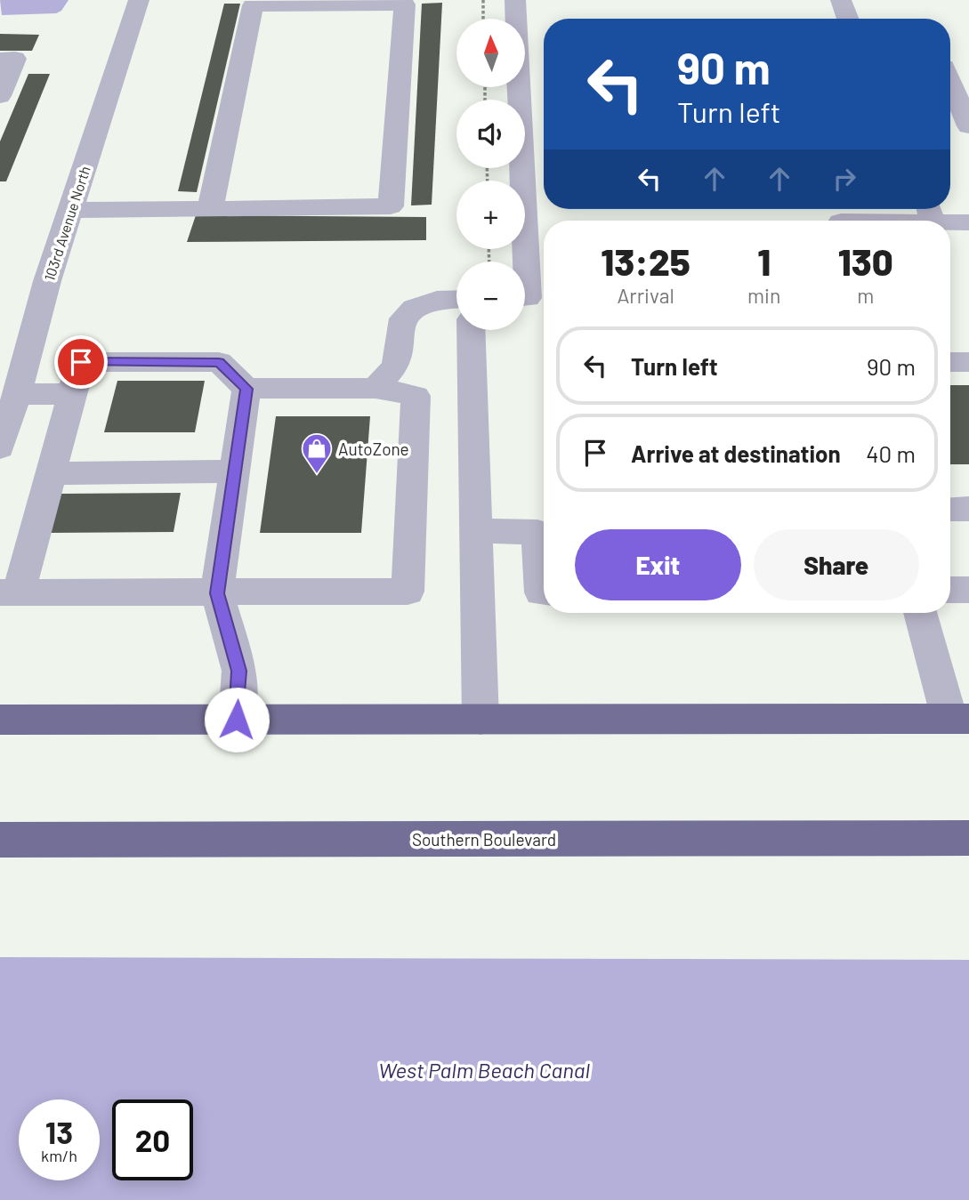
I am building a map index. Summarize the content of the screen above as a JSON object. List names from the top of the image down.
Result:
{
  "streets": {
    "highway": ["Southern Boulevard"],
    "street": ["103rd Avenue North"]
  },
  "water": ["West Palm Beach Canal"],
  "places": {
    "shop": ["AutoZone"]
  },
  "north": "top",
  "page": {
    "map_buttons": ["+", "−"],
    "turn": ["90 m", "Turn left"],
    "eta": [
      "13:25",
      "Arrival",
      "1",
      "min",
      "130",
      "m"
    ],
    "list": [
      {
        "name": "Turn left",
        "value": "90 m"
      },
      {
        "name": "Arrive at destination",
        "value": "40 m"
      }
    ],
    "buttons": ["Exit", "Share"],
    "speed": "13 km/h",
    "limit": "20"
  }
}
